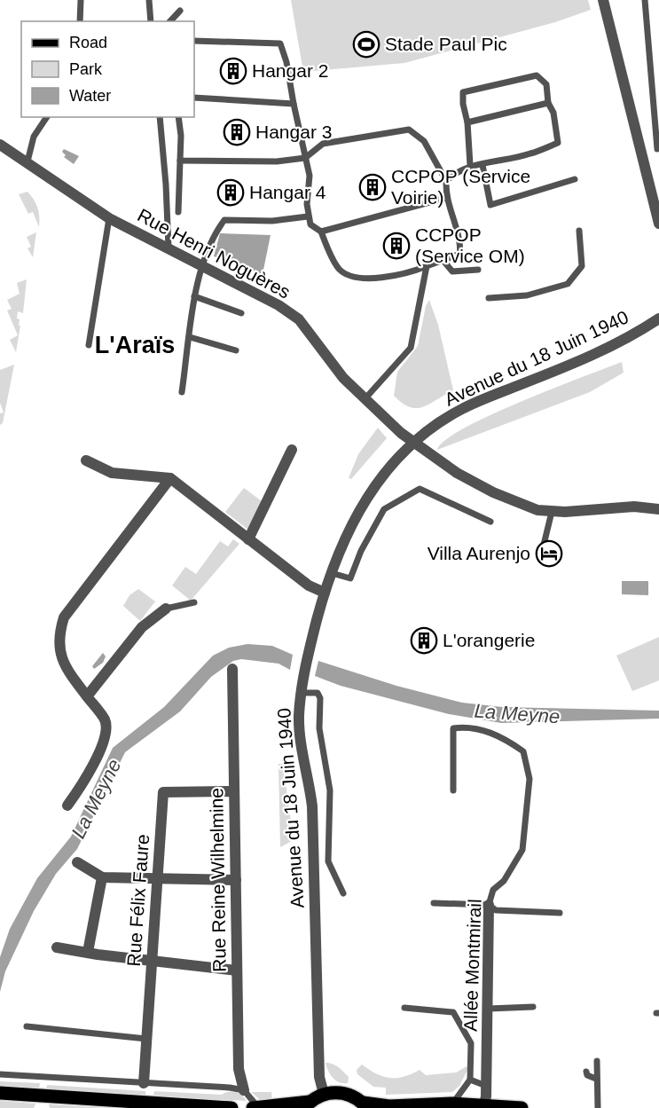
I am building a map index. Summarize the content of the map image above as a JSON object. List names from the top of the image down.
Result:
{
  "streets": {
    "street": [
      "Rue Henri Noguères",
      "Avenue du 18 Juin 1940",
      "Rue Reine Wilhelmine",
      "Rue Félix Faure",
      "Allée Montmirail"
    ]
  },
  "crossings": [
    ["Rue Henri Noguères", "Avenue du 18 Juin 1940"],
    ["Rue Reine Wilhelmine", "Rue Félix Faure"]
  ],
  "districts": ["L'Araïs"],
  "water": ["La Meyne"],
  "places": {
    "sports": ["Stade Paul Pic"],
    "building": [
      "Hangar 2",
      "Hangar 3",
      "CCPOP (Service Voirie)",
      "Hangar 4",
      "CCPOP (Service OM)",
      "L'orangerie"
    ],
    "hotel": ["Villa Aurenjo"]
  },
  "legend": ["Road", "Park", "Water"]
}
